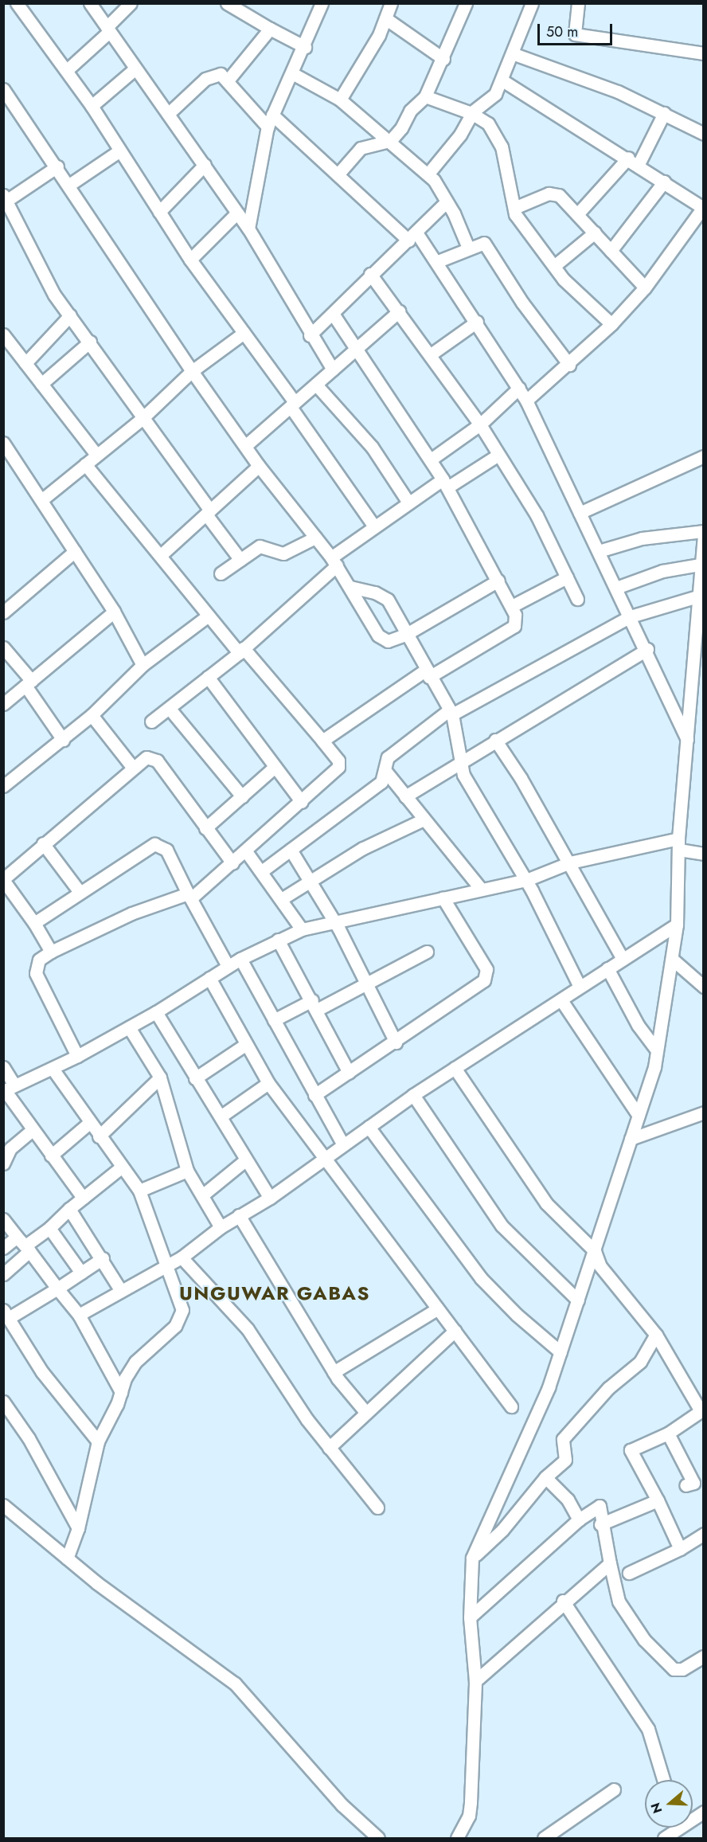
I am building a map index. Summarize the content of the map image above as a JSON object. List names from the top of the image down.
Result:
{
  "districts": ["UNGUWAR GABAS"],
  "scale_bar": "50 m",
  "north": "left"
}
